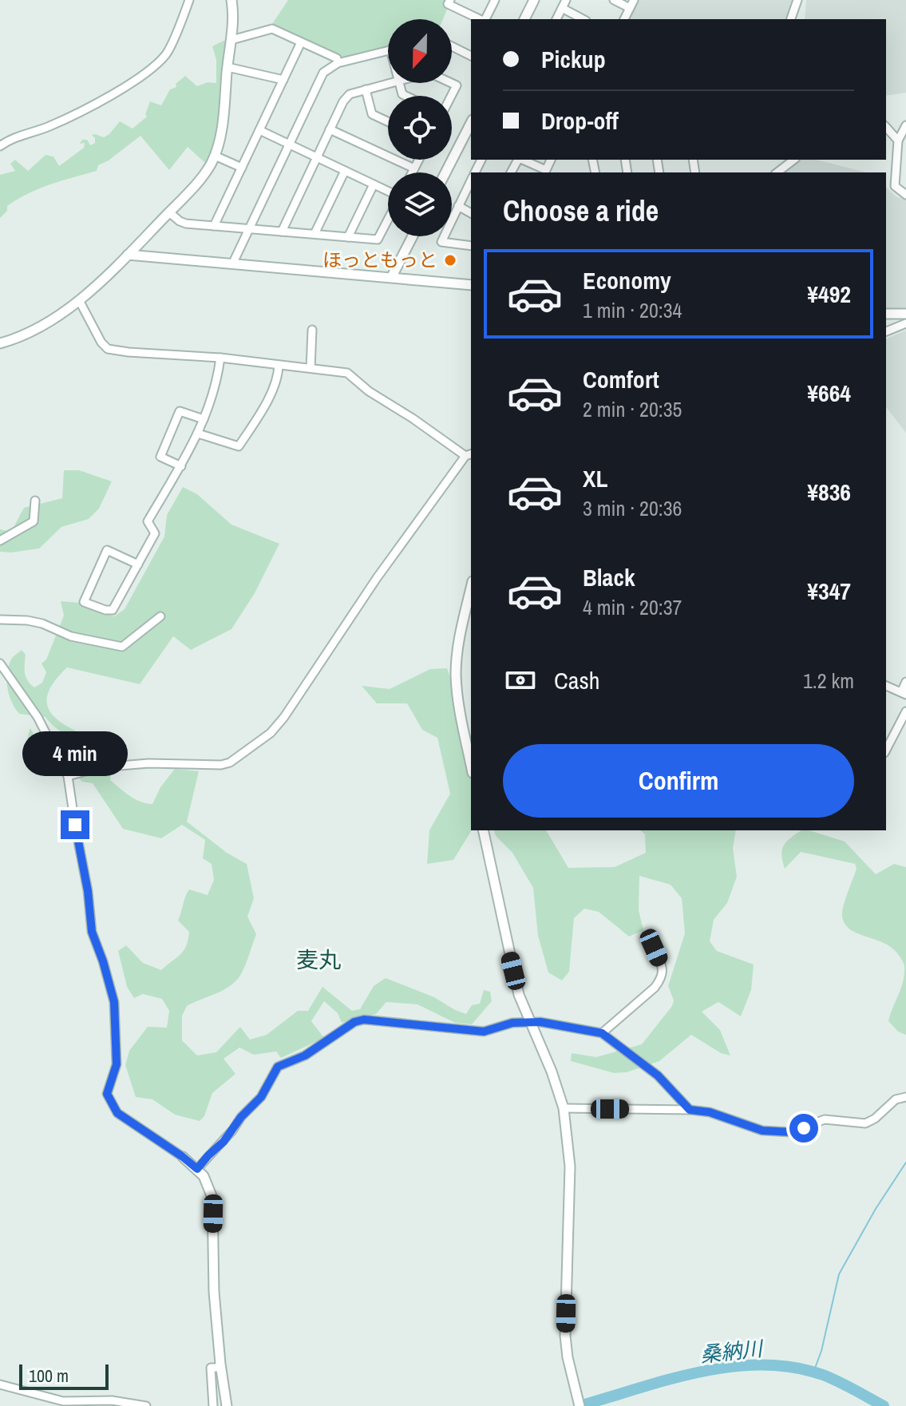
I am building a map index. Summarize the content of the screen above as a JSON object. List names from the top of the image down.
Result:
{
  "districts": ["麦丸"],
  "water": ["桑納川"],
  "places": ["ほっともっと"],
  "scale_bar": "100 m",
  "north": "bottom",
  "page": {
    "banner": ["Pickup", "Drop-off"],
    "heading": "Choose a ride",
    "list": [
      {
        "name": "Economy",
        "note": "1 min · 20:34",
        "value": "¥492"
      },
      {
        "name": "Comfort",
        "note": "2 min · 20:35",
        "value": "¥664"
      },
      {
        "name": "XL",
        "note": "3 min · 20:36",
        "value": "¥836"
      },
      {
        "name": "Black",
        "note": "4 min · 20:37",
        "value": "¥347"
      }
    ],
    "pay": ["Cash", "1.2 km"],
    "bubble": "4 min",
    "buttons": "Confirm",
    "scale": "100 m"
  }
}
